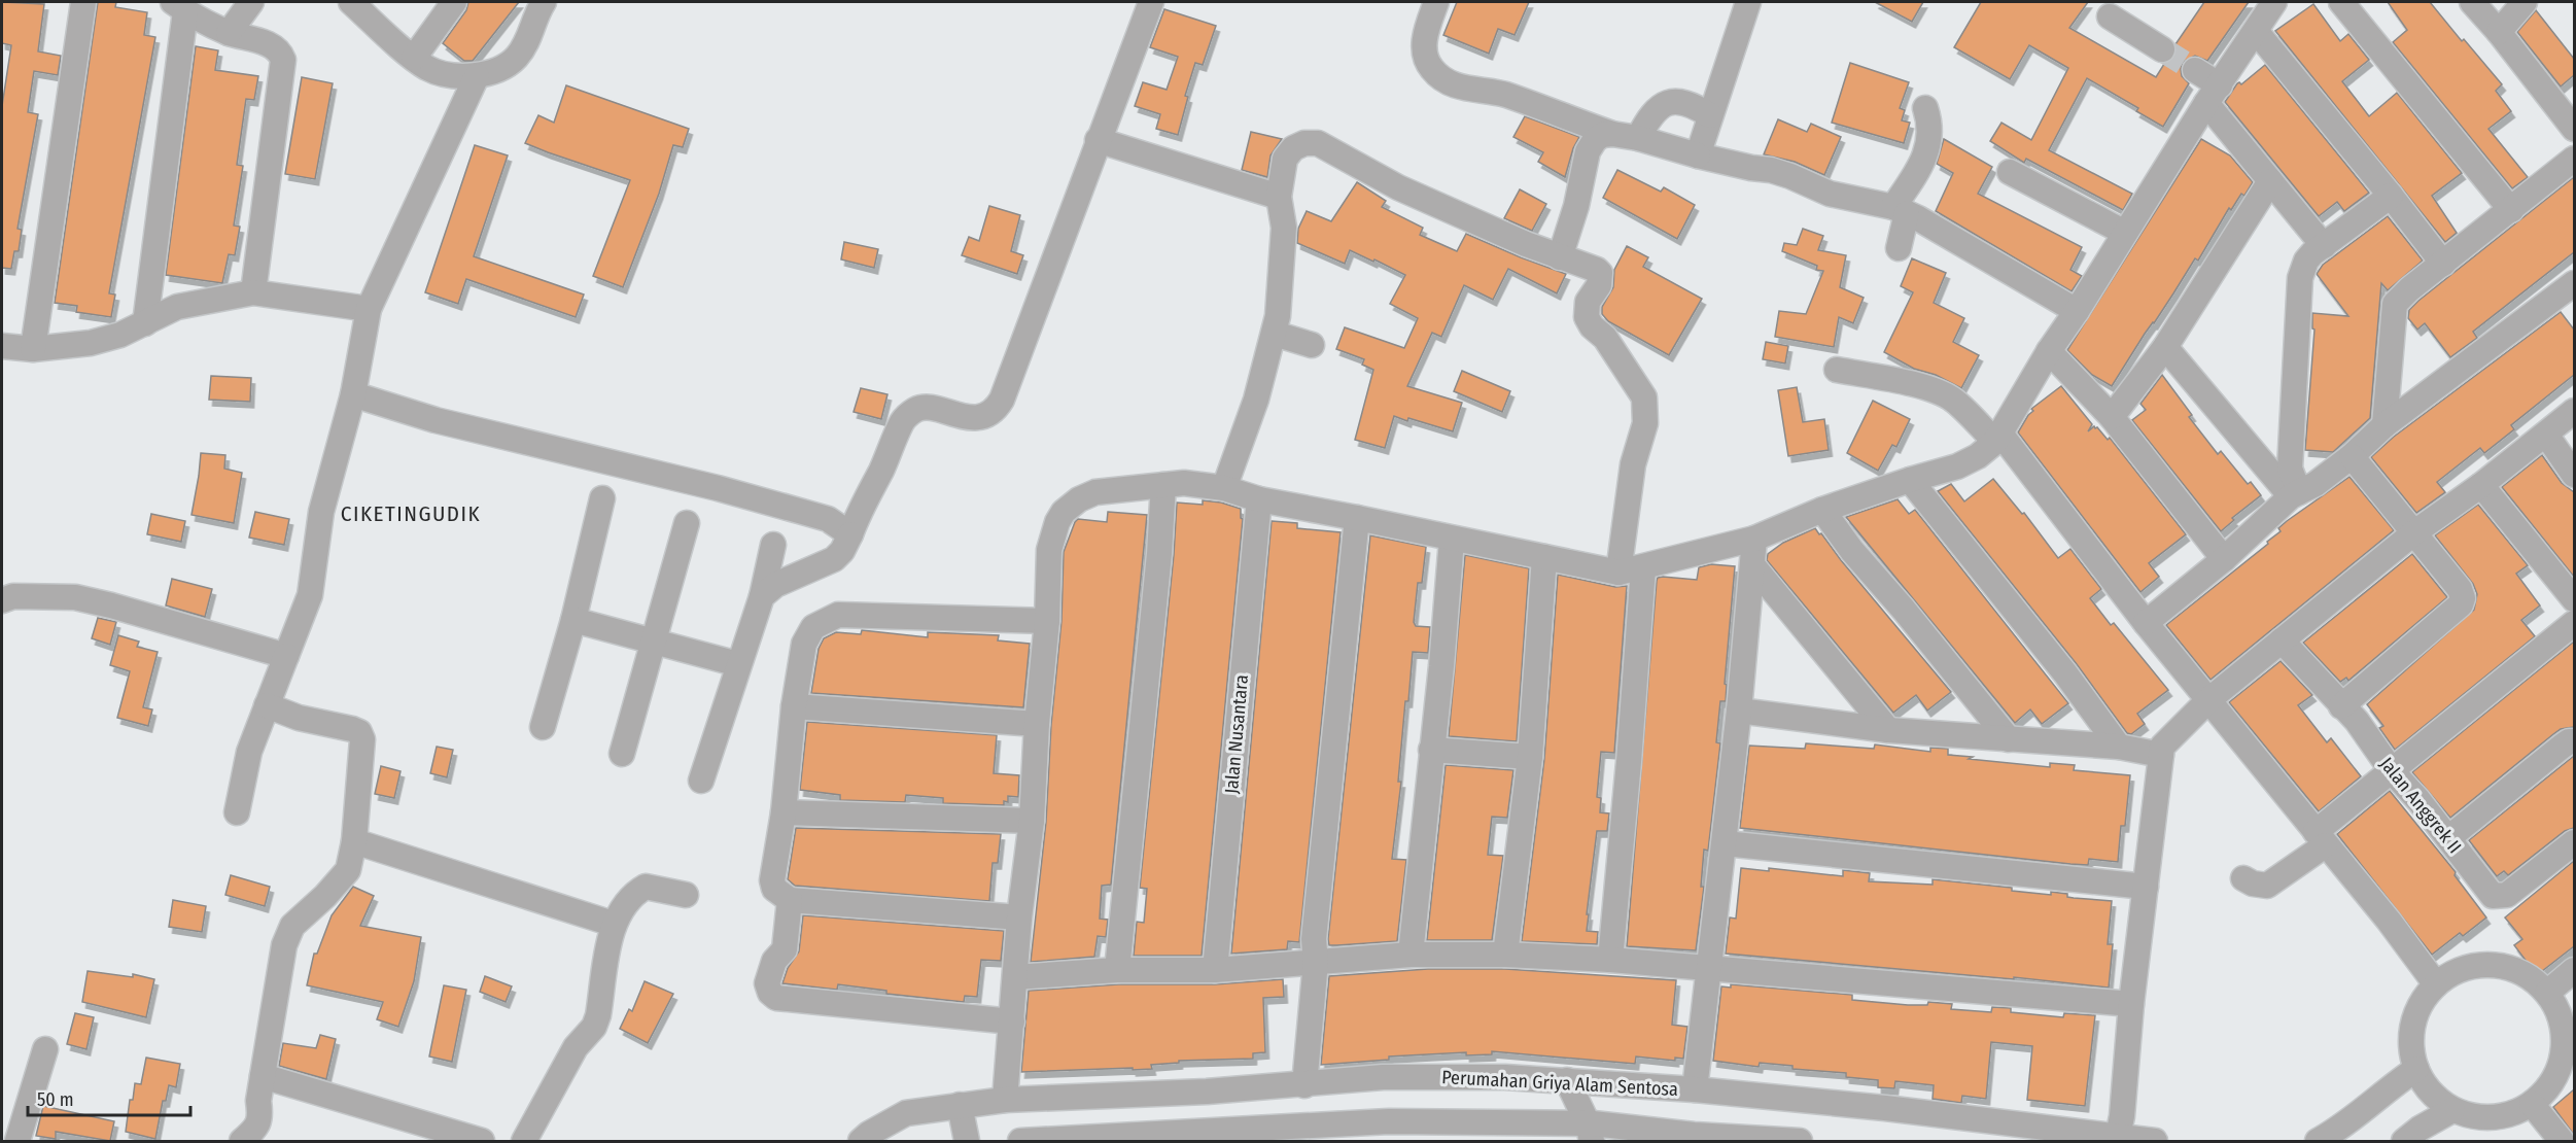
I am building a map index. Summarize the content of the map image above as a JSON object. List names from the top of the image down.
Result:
{
  "streets": {
    "street": ["Jalan Nusantara", "Jalan Anggrek II", "Perumahan Griya Alam Sentosa"]
  },
  "districts": ["CIKETINGUDIK"],
  "scale_bar": "50 m"
}
